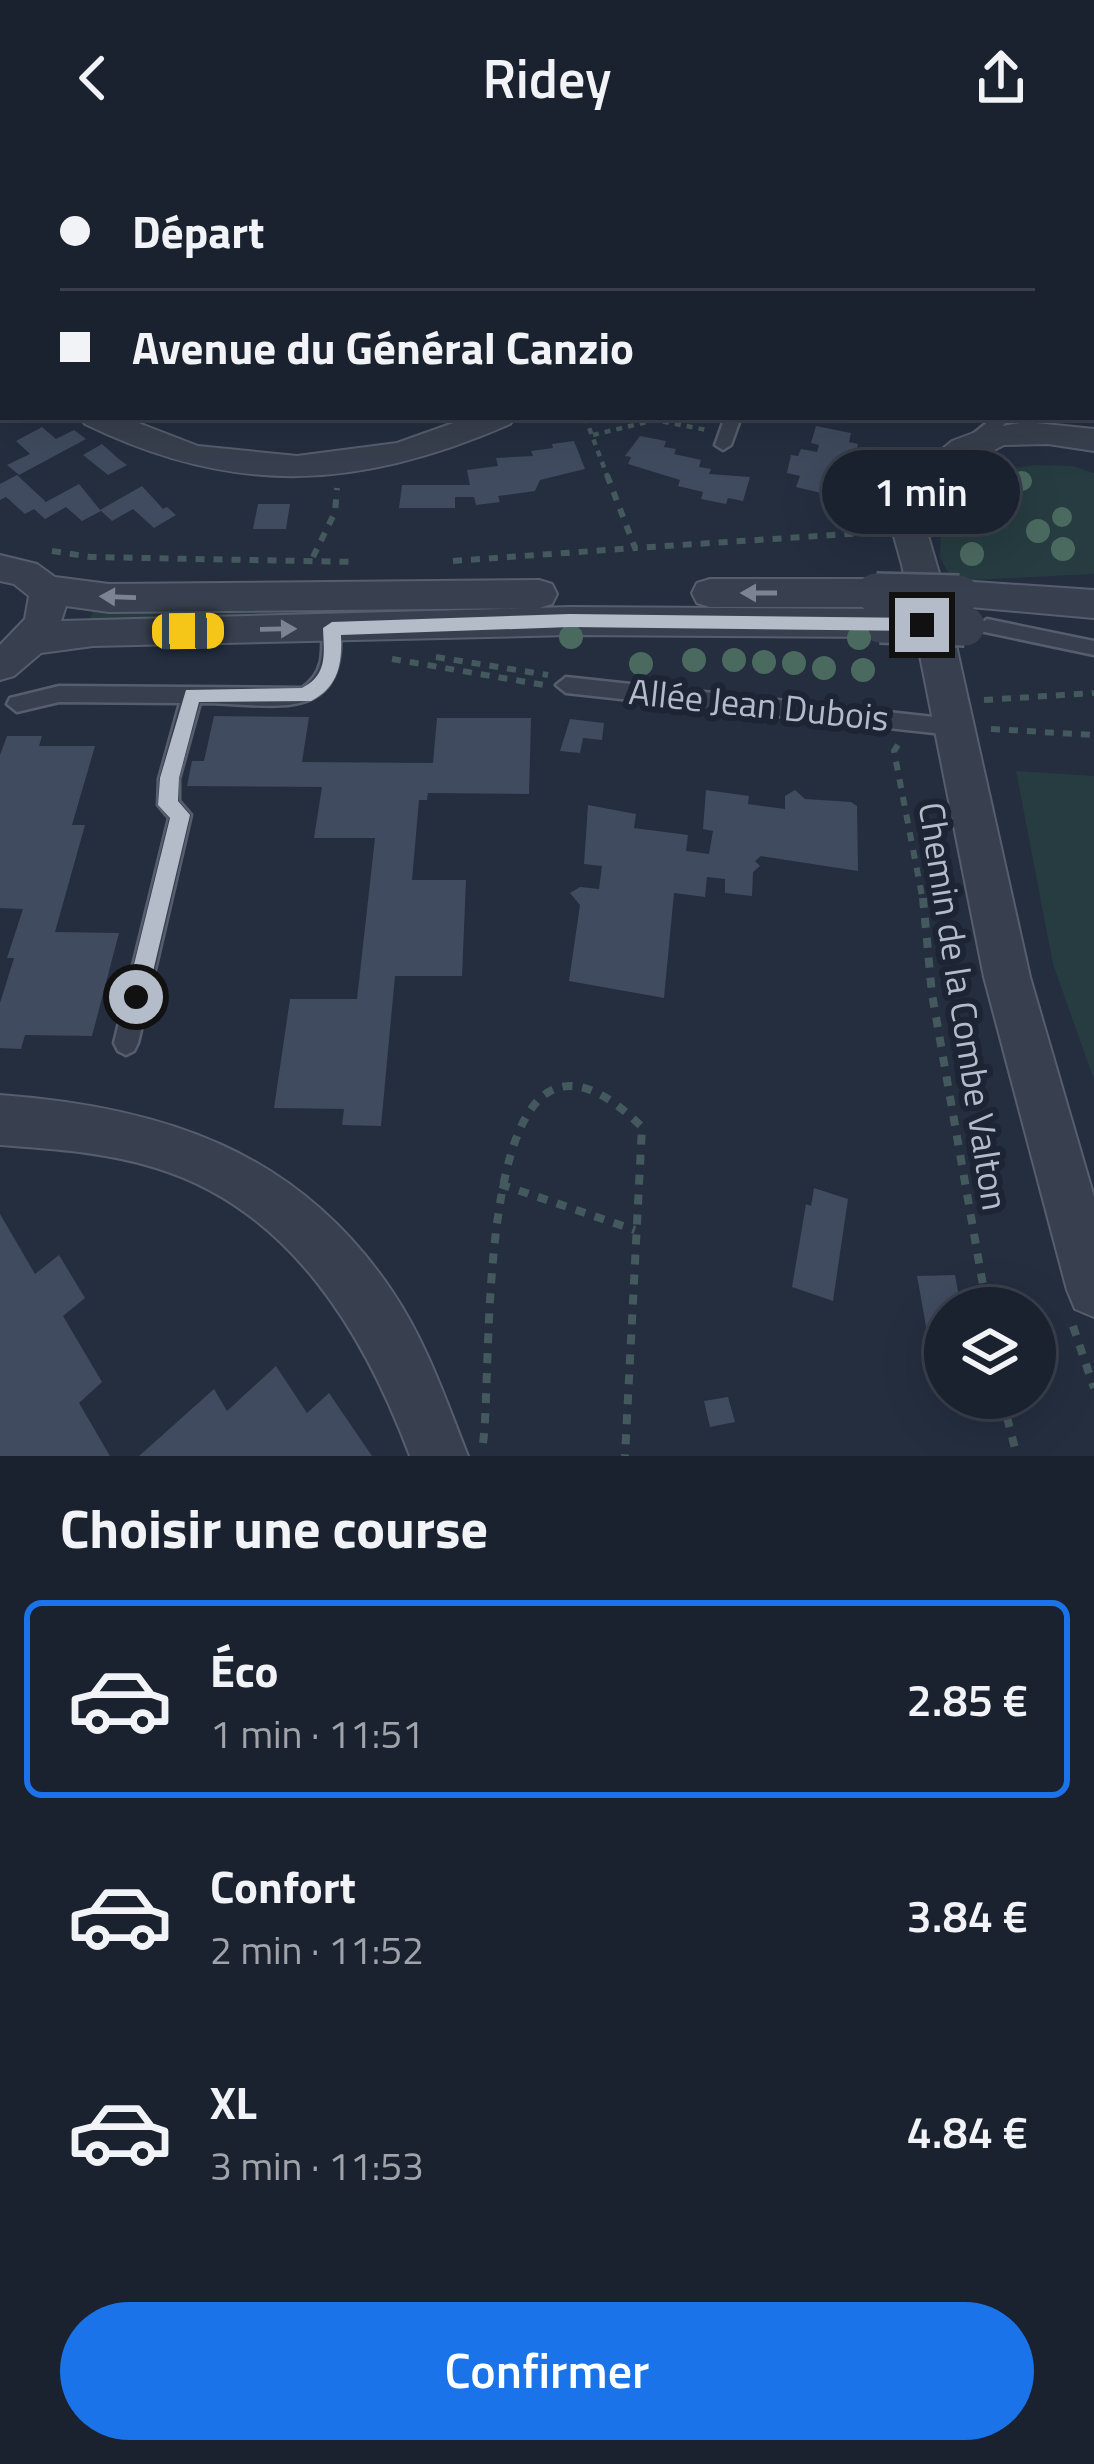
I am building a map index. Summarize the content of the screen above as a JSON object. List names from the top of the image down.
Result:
{
  "streets": {
    "lane": ["Allée Jean Dubois"],
    "path": ["Chemin de la Combe Valton"]
  },
  "crossings": [
    ["Allée Jean Dubois", "Chemin de la Combe Valton"]
  ],
  "page": {
    "header": "Ridey",
    "banner": ["Départ", "Avenue du Général Canzio"],
    "bubble": "1 min",
    "heading": "Choisir une course",
    "list": [
      {
        "name": "Éco",
        "note": "1 min · 11:51",
        "value": "2.85 €"
      },
      {
        "name": "Confort",
        "note": "2 min · 11:52",
        "value": "3.84 €"
      },
      {
        "name": "XL",
        "note": "3 min · 11:53",
        "value": "4.84 €"
      }
    ],
    "buttons": "Confirmer"
  }
}
